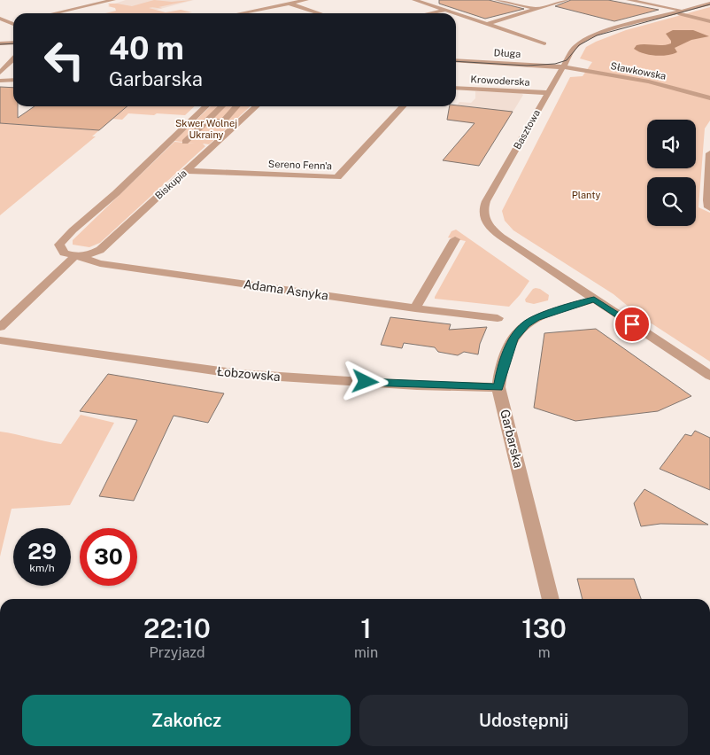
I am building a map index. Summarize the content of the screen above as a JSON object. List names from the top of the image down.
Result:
{
  "streets": {
    "street": [
      "Długa",
      "Sławkowska",
      "Krowoderska",
      "Basztowa",
      "Sereno Fenn'a",
      "Biskupia",
      "Adama Asnyka",
      "Łobzowska",
      "Garbarska"
    ]
  },
  "crossings": [
    ["Długa", "Sławkowska"],
    ["Długa", "Basztowa"],
    ["Sławkowska", "Basztowa"],
    ["Krowoderska", "Basztowa"],
    ["Basztowa", "Garbarska"],
    ["Sereno Fenn'a", "Biskupia"],
    ["Biskupia", "Adama Asnyka"],
    ["Łobzowska", "Garbarska"]
  ],
  "parks": ["Skwer Wolnej Ukrainy", "Planty"],
  "page": {
    "turn": ["40 m", "Garbarska"],
    "speed": "29 km/h",
    "limit": "30",
    "eta": [
      "22:10",
      "Przyjazd",
      "1",
      "min",
      "130",
      "m"
    ],
    "buttons": ["Zakończ", "Udostępnij"]
  }
}
